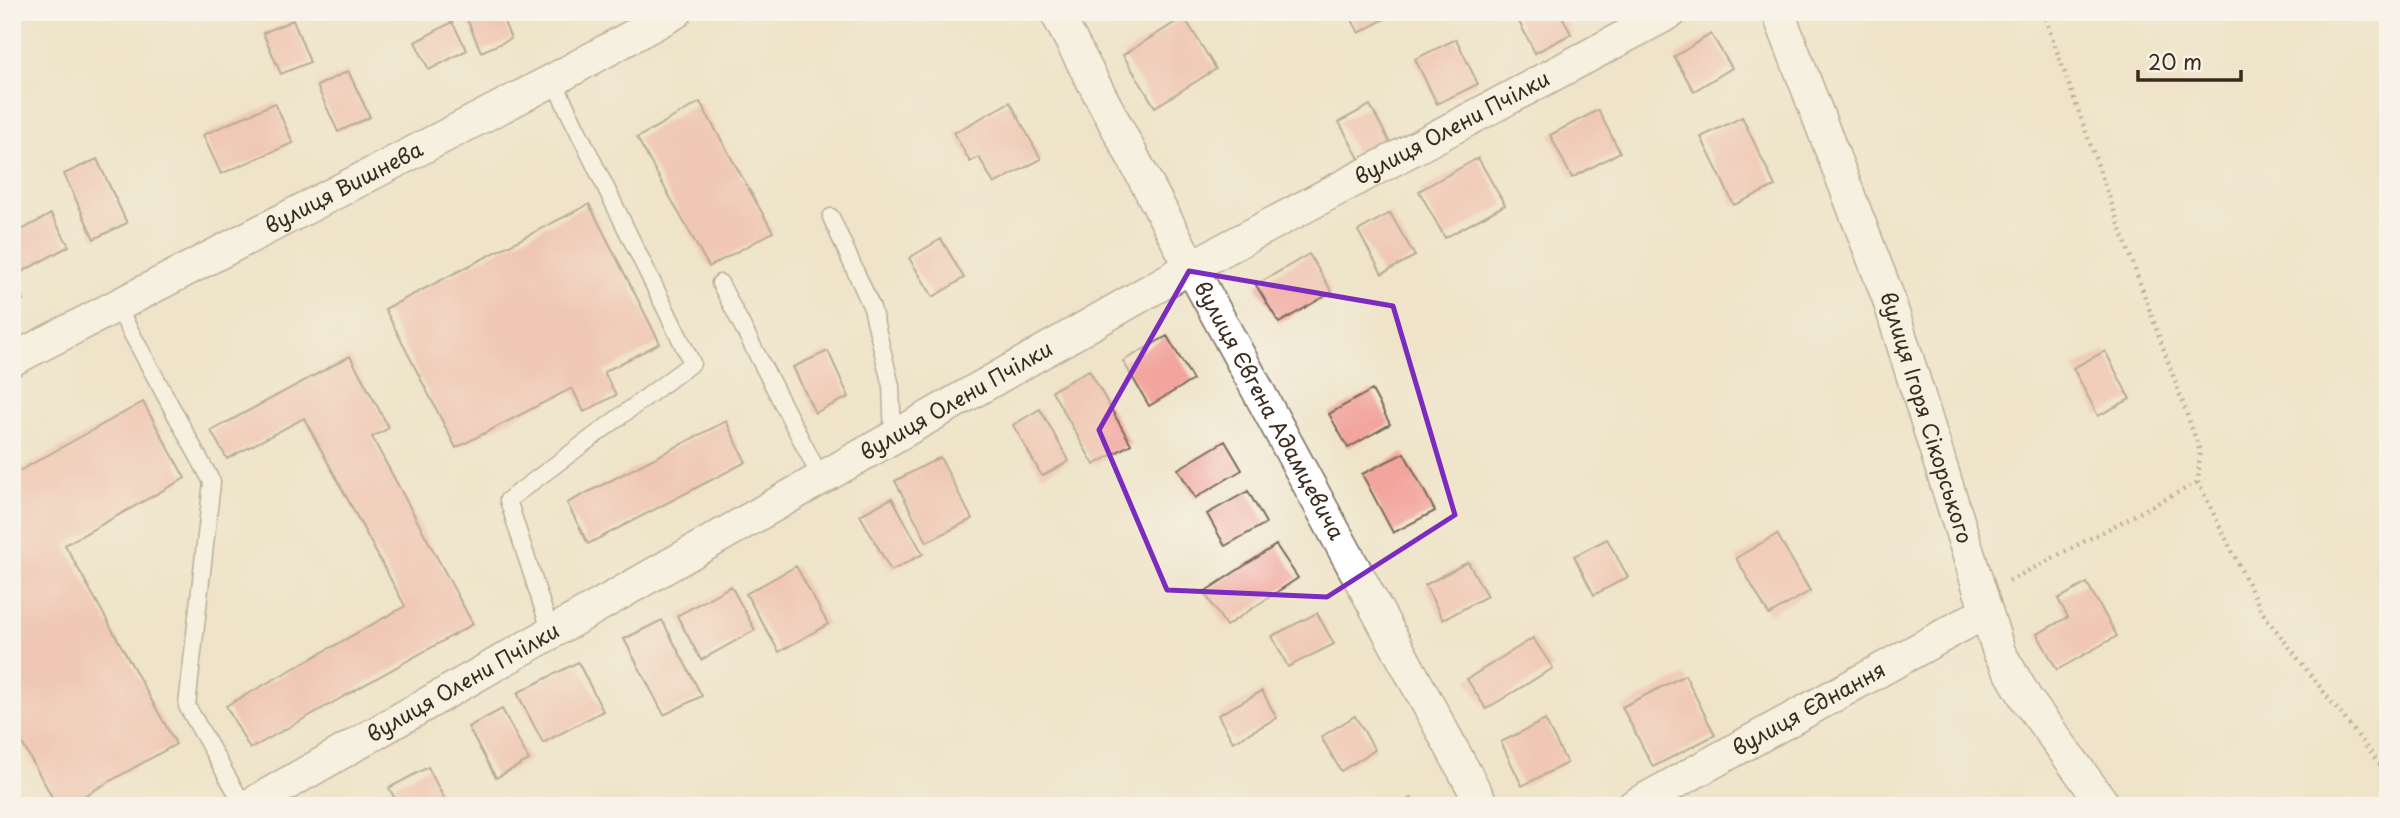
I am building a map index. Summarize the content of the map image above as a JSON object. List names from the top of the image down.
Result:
{
  "streets": {
    "street": [
      "вулиця Олени Пчілки",
      "вулиця Вишнева",
      "вулиця Євгена Адамцевича",
      "вулиця Ігоря Сікорського",
      "вулиця Єднання"
    ]
  },
  "crossings": [
    ["вулиця Олени Пчілки", "вулиця Євгена Адамцевича"],
    ["вулиця Ігоря Сікорського", "вулиця Єднання"]
  ],
  "scale_bar": "20 m"
}
